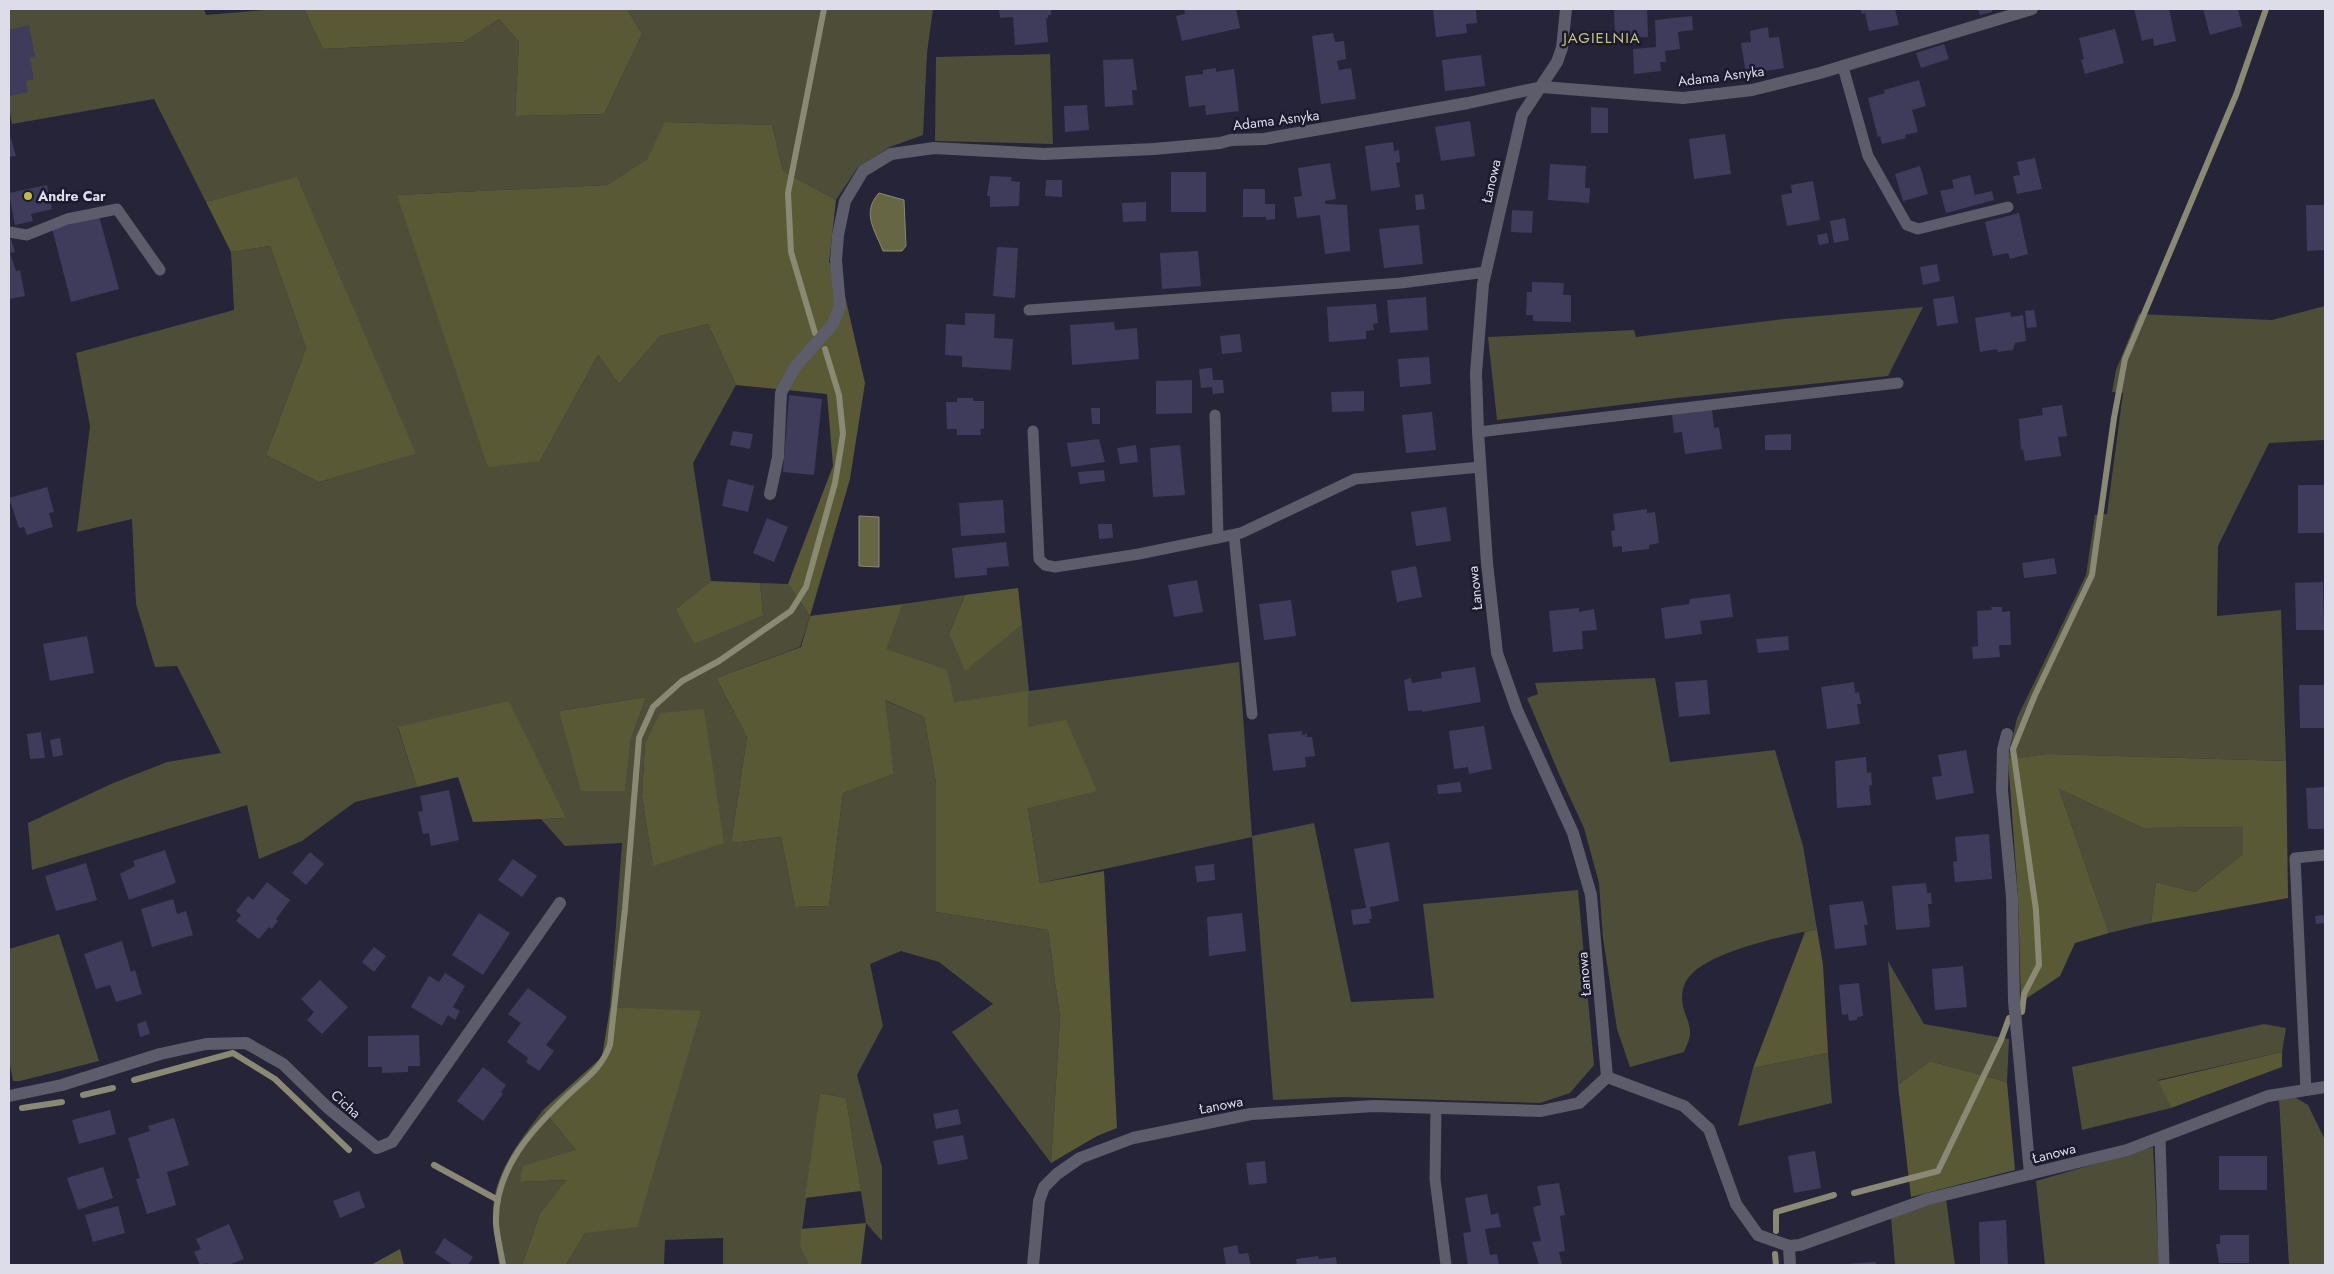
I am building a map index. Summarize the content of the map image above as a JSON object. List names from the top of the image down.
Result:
{
  "streets": {
    "street": ["Adama Asnyka", "Łanowa", "Cicha"]
  },
  "crossings": [
    ["Adama Asnyka", "Łanowa"]
  ],
  "districts": ["JAGIELNIA"],
  "places": ["Andre Car"]
}
